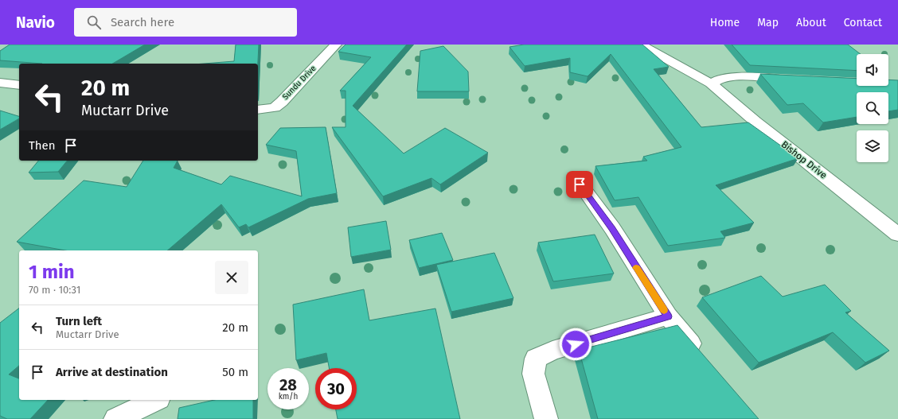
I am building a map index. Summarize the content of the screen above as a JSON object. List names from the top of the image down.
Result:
{
  "streets": {
    "street": ["Sundu Drive", "Bishop Drive"]
  },
  "page": {
    "header": "Navio",
    "search": "Search here",
    "nav": [
      "Home",
      "Map",
      "About",
      "Contact"
    ],
    "turn": ["20 m", "Muctarr Drive"],
    "then": "Then",
    "heading": ["1 min", "70 m · 10:31"],
    "list": [
      {
        "name": "Turn left",
        "note": "Muctarr Drive",
        "value": "20 m"
      },
      {
        "name": "Arrive at destination",
        "value": "50 m"
      }
    ],
    "speed": "28 km/h",
    "limit": "30"
  }
}
